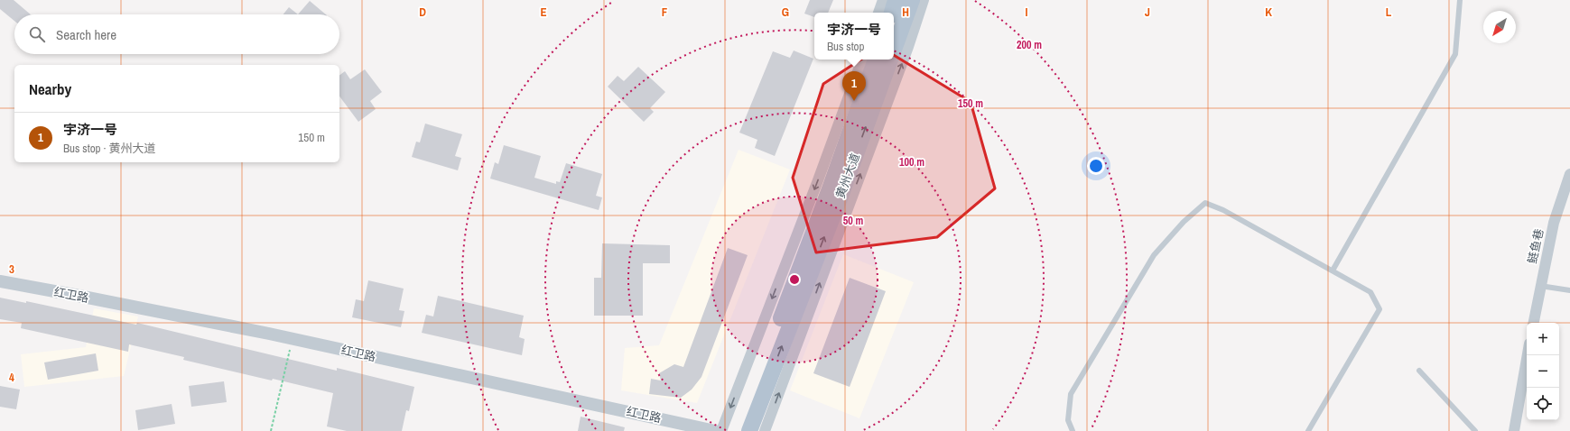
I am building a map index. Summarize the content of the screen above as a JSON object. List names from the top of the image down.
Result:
{
  "streets": {
    "main road": ["黄州大道"],
    "street": ["鲢鱼巷", "红卫路"]
  },
  "north": "bottom left",
  "page": {
    "popup": ["宇济一号", "Bus stop"],
    "search": "Search here",
    "heading": "Nearby",
    "pins": "1",
    "list": [
      {
        "mark": "1",
        "name": "宇济一号",
        "note": "Bus stop · 黄州大道",
        "value": "150 m"
      }
    ],
    "map_buttons": ["+", "−"]
  },
  "grid": {
    "columns": [
      "D",
      "E",
      "F",
      "G",
      "H",
      "I",
      "J",
      "K",
      "L"
    ],
    "rows": ["3", "4"]
  },
  "rings": [
    "200 m",
    "150 m",
    "100 m",
    "50 m"
  ]
}
